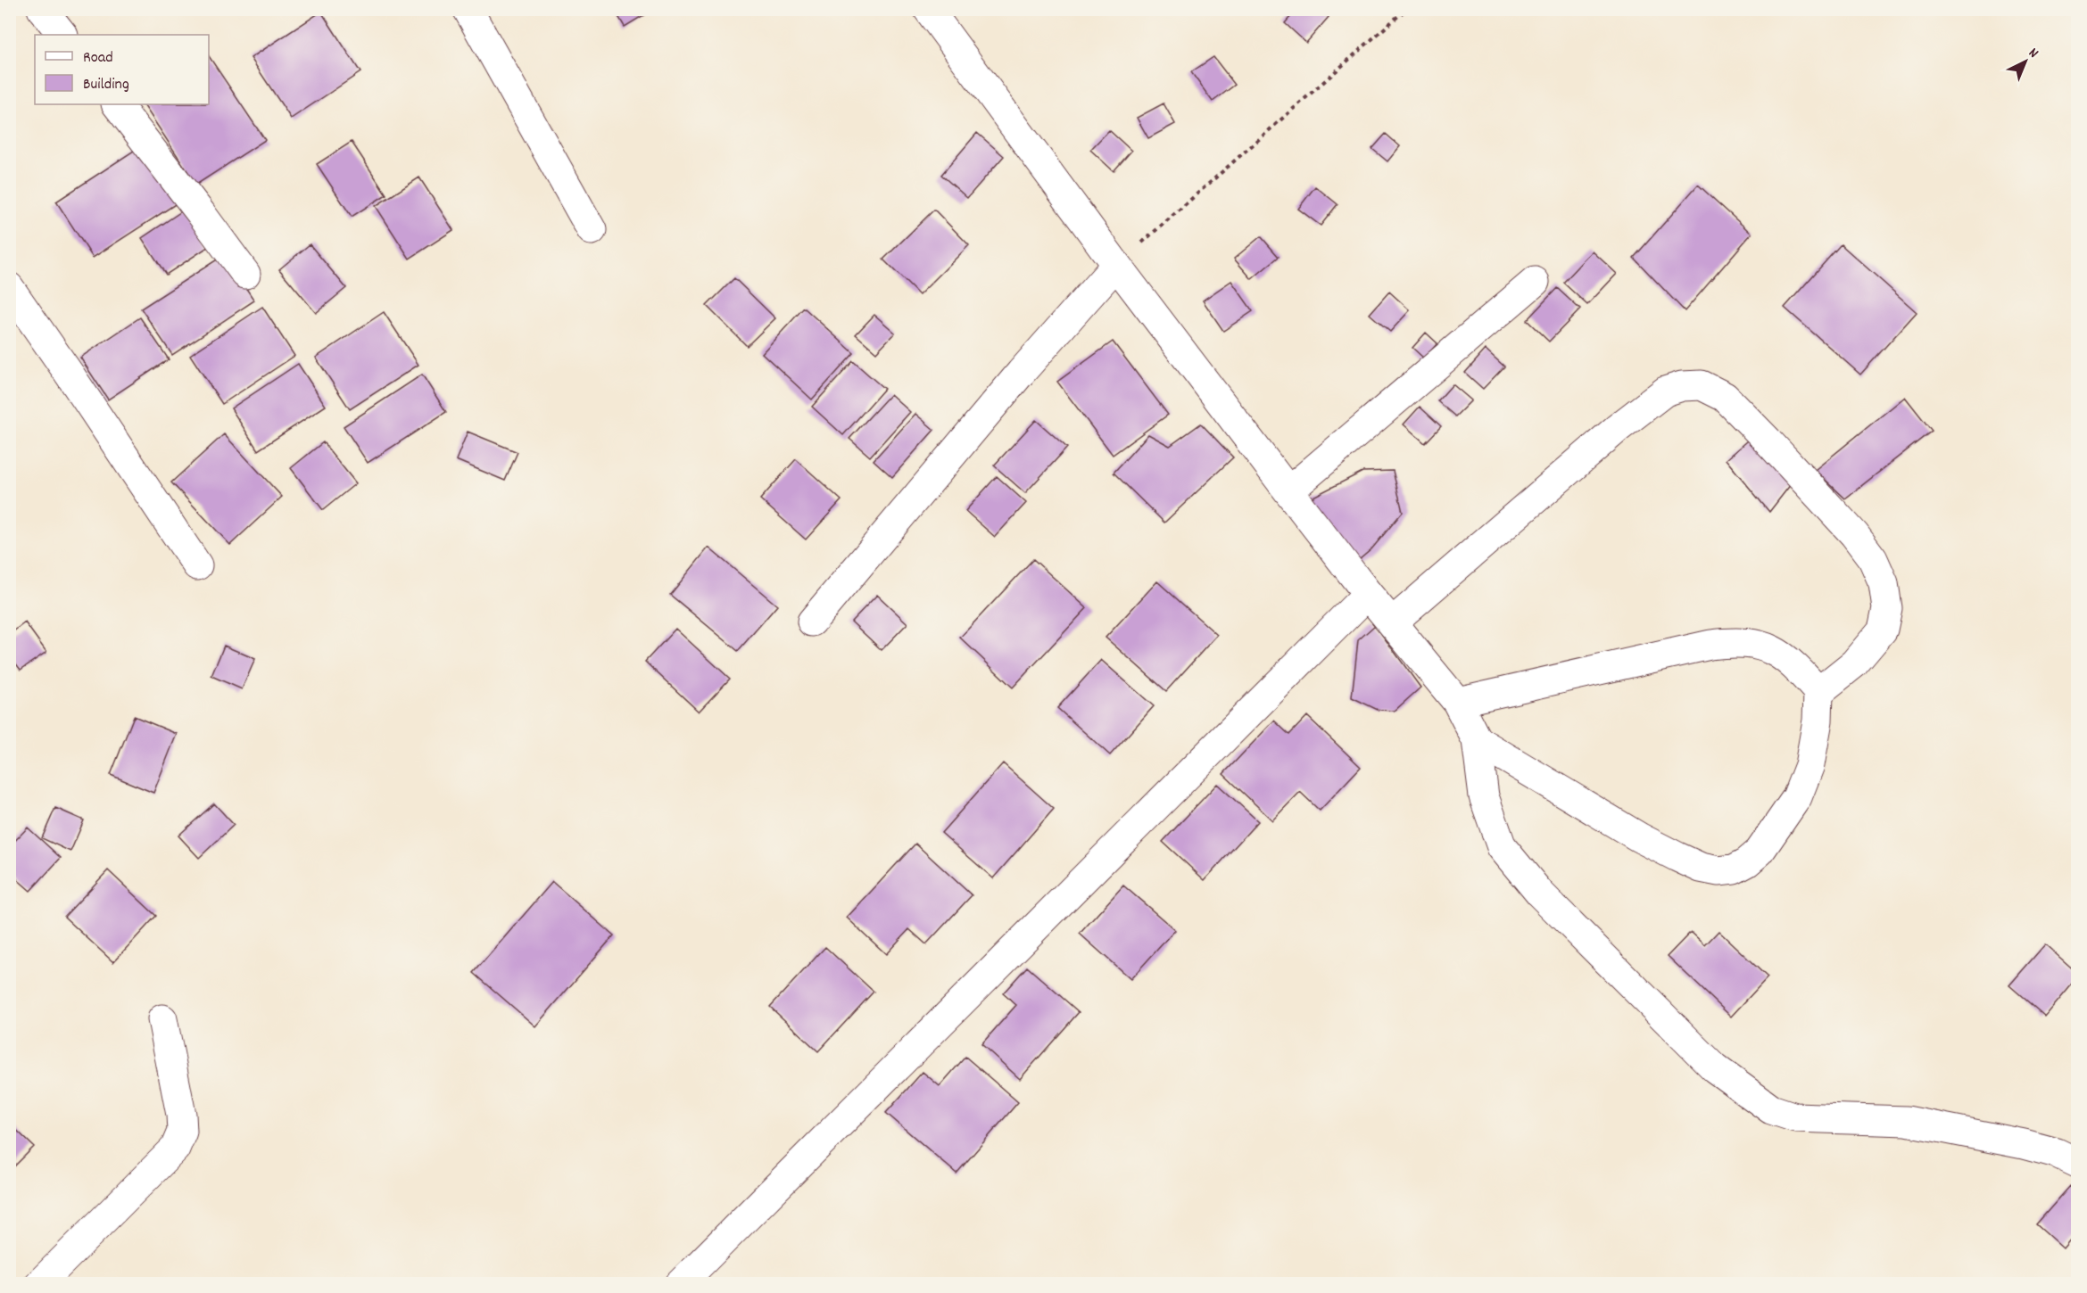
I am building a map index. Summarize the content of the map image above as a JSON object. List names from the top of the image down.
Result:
{
  "legend": ["Road", "Building"],
  "north": "top right"
}
